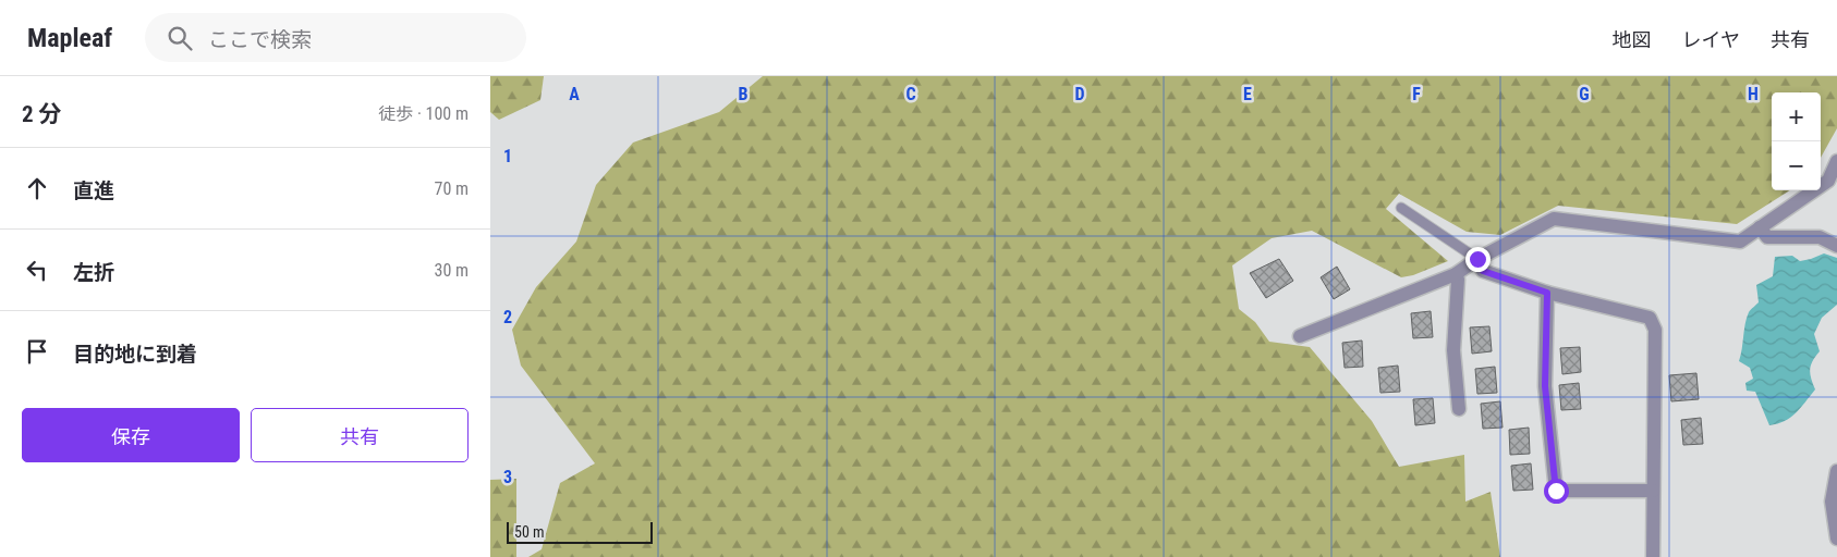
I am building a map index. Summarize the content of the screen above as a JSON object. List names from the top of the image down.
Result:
{
  "scale_bar": "50 m",
  "page": {
    "header": "Mapleaf",
    "search": "ここで検索",
    "nav": ["地図", "レイヤ", "共有"],
    "heading": ["2 分", "徒歩 · 100 m"],
    "map_buttons": ["+", "−"],
    "list": [
      ["直進", "70 m"],
      ["左折", "30 m"],
      "目的地に到着"
    ],
    "buttons": ["保存", "共有"],
    "scale": "50 m"
  },
  "grid": {
    "columns": [
      "A",
      "B",
      "C",
      "D",
      "E",
      "F",
      "G",
      "H"
    ],
    "rows": ["1", "2", "3"]
  }
}
